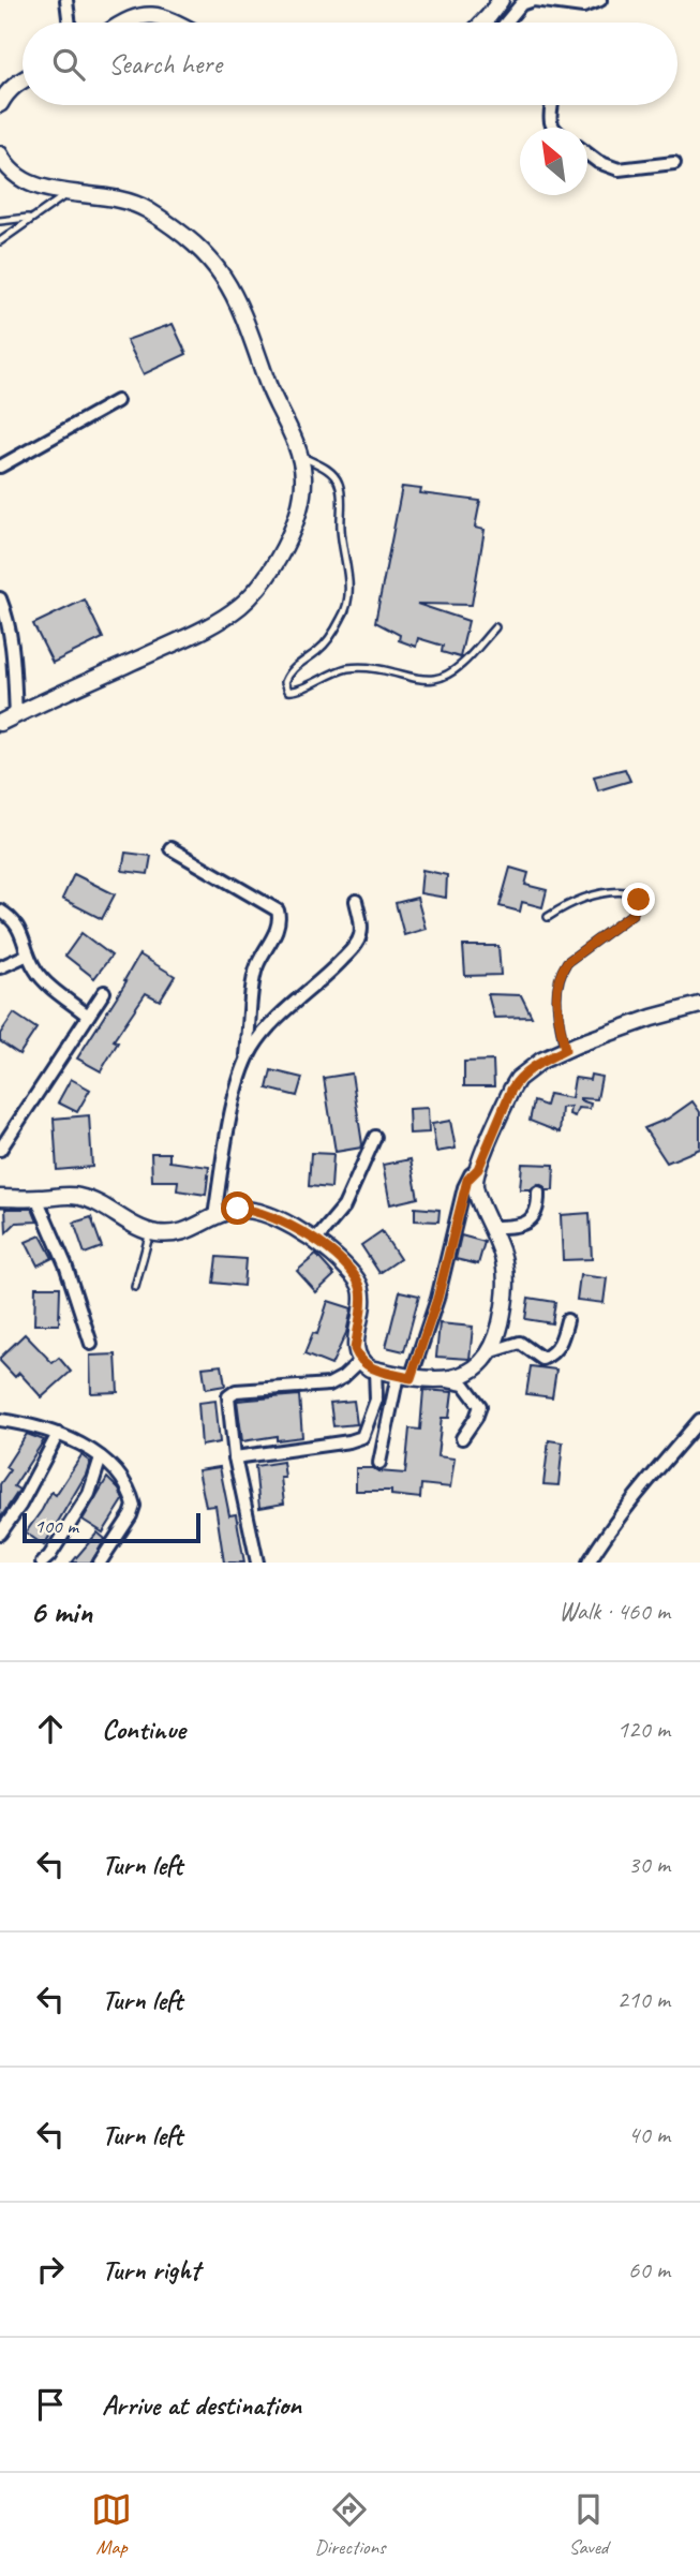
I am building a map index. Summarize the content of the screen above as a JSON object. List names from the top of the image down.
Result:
{
  "scale_bar": "100 m",
  "north": "top left",
  "page": {
    "search": "Search here",
    "scale": "100 m",
    "heading": ["6 min", "Walk · 460 m"],
    "list": [
      ["Continue", "120 m"],
      ["Turn left", "30 m"],
      ["Turn left", "210 m"],
      ["Turn left", "40 m"],
      ["Turn right", "60 m"],
      "Arrive at destination"
    ],
    "nav": ["Map", "Directions", "Saved"]
  }
}
